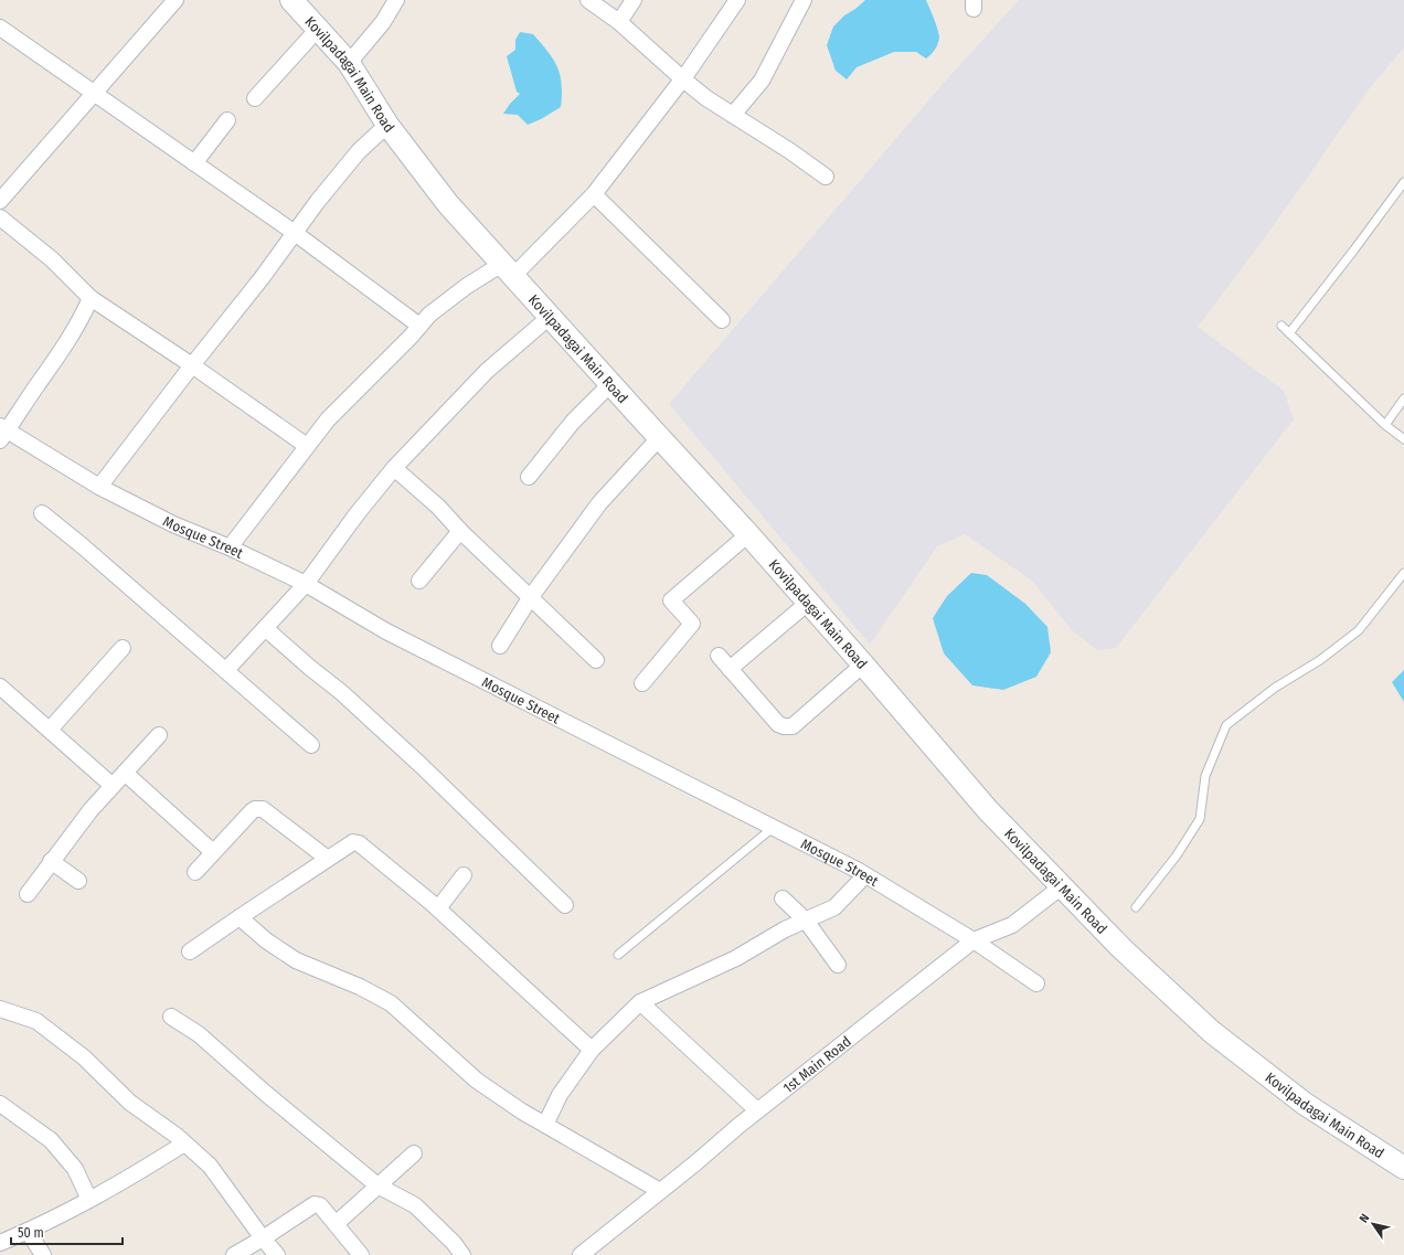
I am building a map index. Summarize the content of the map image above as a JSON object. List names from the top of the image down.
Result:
{
  "streets": {
    "main road": ["Kovilpadagai Main Road"],
    "street": ["Mosque Street", "1st Main Road"]
  },
  "crossings": [
    ["Kovilpadagai Main Road", "1st Main Road"],
    ["Mosque Street", "1st Main Road"]
  ],
  "scale_bar": "50 m",
  "north": "top left"
}
